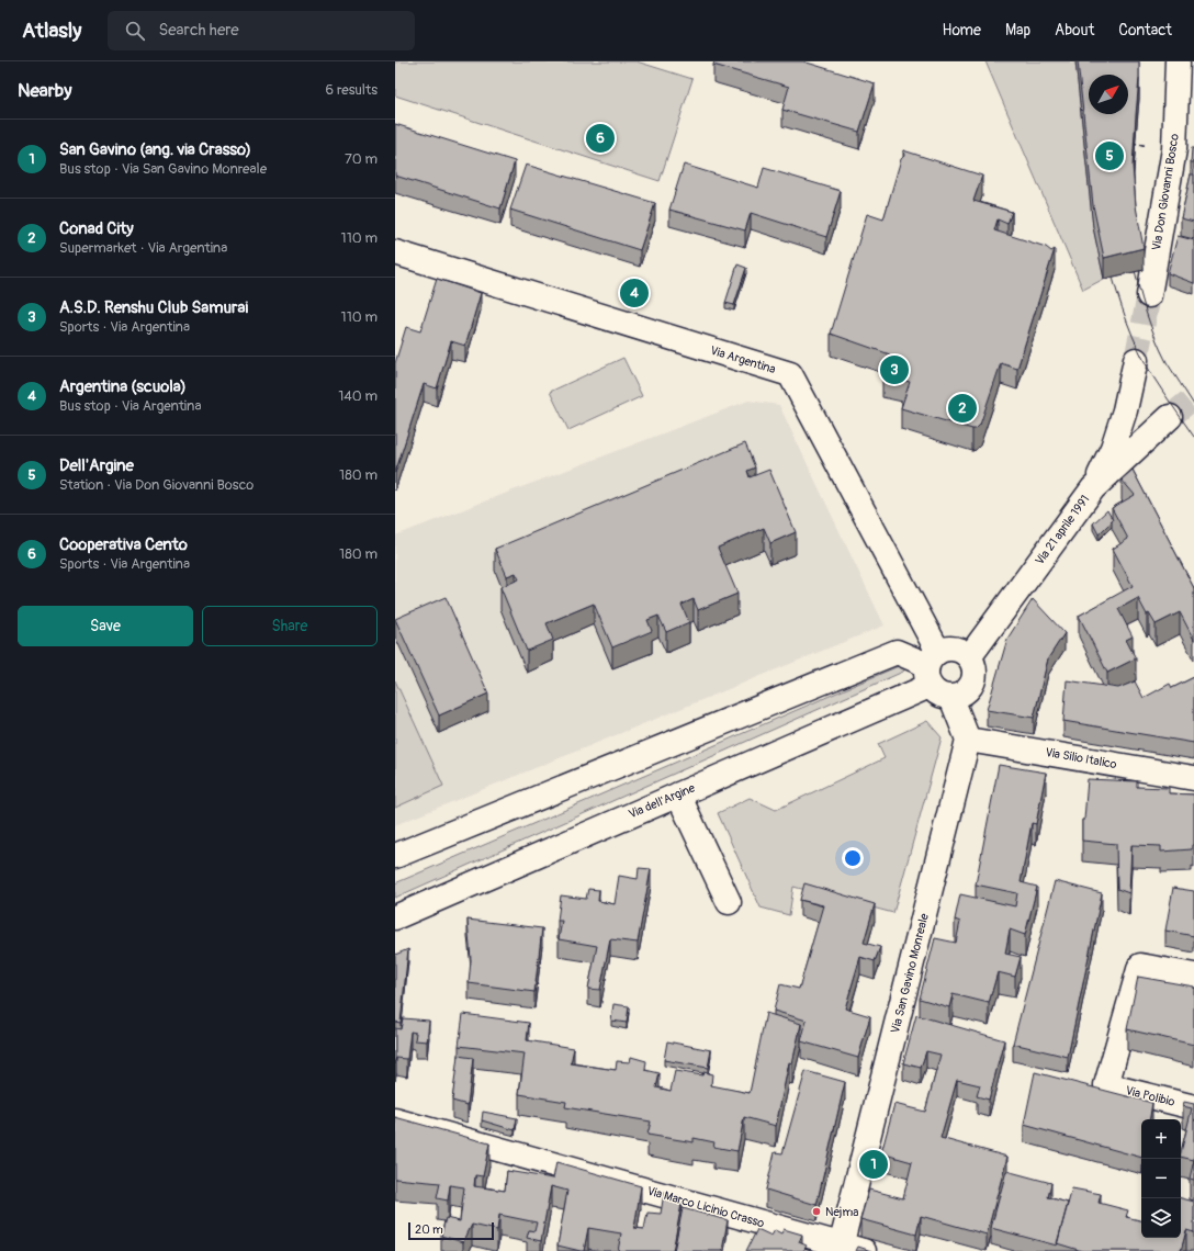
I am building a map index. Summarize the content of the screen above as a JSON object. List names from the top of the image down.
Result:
{
  "streets": {
    "street": [
      "Via Don Giovanni Bosco",
      "Via Argentina",
      "Via 21 aprile 1991",
      "Via Silio Italico",
      "Via dell'Argine",
      "Via San Gavino Monreale",
      "Via Polibio",
      "Via Marco Licinio Crasso"
    ]
  },
  "crossings": [
    ["Via Argentina", "Via 21 aprile 1991"],
    ["Via Argentina", "Via dell'Argine"],
    ["Via 21 aprile 1991", "Via dell'Argine"],
    ["Via Silio Italico", "Via San Gavino Monreale"],
    ["Via San Gavino Monreale", "Via Marco Licinio Crasso"]
  ],
  "places": ["Nejma"],
  "scale_bar": "20 m",
  "north": "top right",
  "page": {
    "header": "Atlasly",
    "search": "Search here",
    "nav": [
      "Home",
      "Map",
      "About",
      "Contact"
    ],
    "heading": ["Nearby", "6 results"],
    "list": [
      {
        "mark": "1",
        "name": "San Gavino (ang. via Crasso)",
        "note": "Bus stop · Via San Gavino Monreale",
        "value": "70 m"
      },
      {
        "mark": "2",
        "name": "Conad City",
        "note": "Supermarket · Via Argentina",
        "value": "110 m"
      },
      {
        "mark": "3",
        "name": "A.S.D. Renshu Club Samurai",
        "note": "Sports · Via Argentina",
        "value": "110 m"
      },
      {
        "mark": "4",
        "name": "Argentina (scuola)",
        "note": "Bus stop · Via Argentina",
        "value": "140 m"
      },
      {
        "mark": "5",
        "name": "Dell'Argine",
        "note": "Station · Via Don Giovanni Bosco",
        "value": "180 m"
      },
      {
        "mark": "6",
        "name": "Cooperativa Cento",
        "note": "Sports · Via Argentina",
        "value": "180 m"
      }
    ],
    "pins": [
      "6",
      "5",
      "4",
      "3",
      "2",
      "1"
    ],
    "buttons": ["Save", "Share"],
    "map_buttons": ["+", "−"],
    "scale": "20 m"
  }
}
